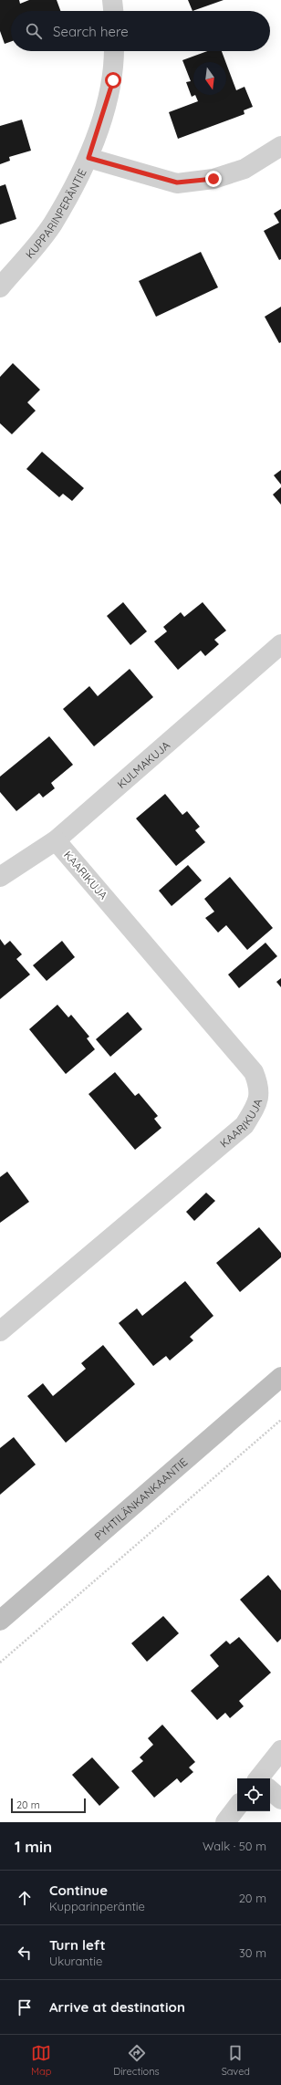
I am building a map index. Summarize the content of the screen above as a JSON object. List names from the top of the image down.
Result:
{
  "streets": {
    "street": [
      "KUPPARINPERÄNTIE",
      "KULMAKUJA",
      "KAARIKUJA",
      "PYHTILÄNKANKAANTIE"
    ]
  },
  "crossings": [
    ["KULMAKUJA", "KAARIKUJA"]
  ],
  "scale_bar": "20 m",
  "north": "bottom",
  "page": {
    "search": "Search here",
    "scale": "20 m",
    "heading": ["1 min", "Walk · 50 m"],
    "list": [
      ["Continue", "Kupparinperäntie", "20 m"],
      ["Turn left", "Ukurantie", "30 m"],
      "Arrive at destination"
    ],
    "nav": ["Map", "Directions", "Saved"]
  }
}
